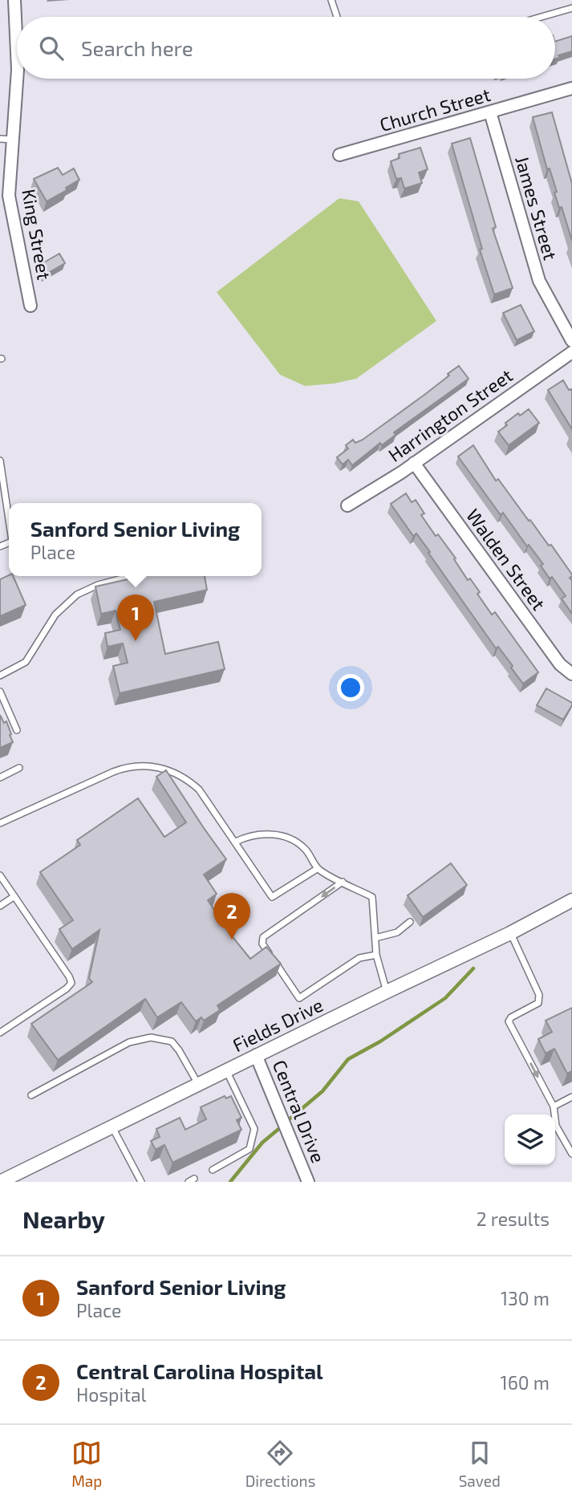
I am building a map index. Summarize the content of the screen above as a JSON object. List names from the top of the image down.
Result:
{
  "streets": {
    "street": [
      "Church Street",
      "James Street",
      "King Street",
      "Harrington Street",
      "Walden Street",
      "Fields Drive",
      "Central Drive"
    ]
  },
  "crossings": [
    ["Church Street", "James Street"],
    ["Harrington Street", "Walden Street"],
    ["Fields Drive", "Central Drive"]
  ],
  "page": {
    "search": "Search here",
    "popup": ["Sanford Senior Living", "Place"],
    "pins": ["1", "2"],
    "heading": ["Nearby", "2 results"],
    "list": [
      {
        "mark": "1",
        "name": "Sanford Senior Living",
        "note": "Place",
        "value": "130 m"
      },
      {
        "mark": "2",
        "name": "Central Carolina Hospital",
        "note": "Hospital",
        "value": "160 m"
      }
    ],
    "nav": ["Map", "Directions", "Saved"]
  }
}
